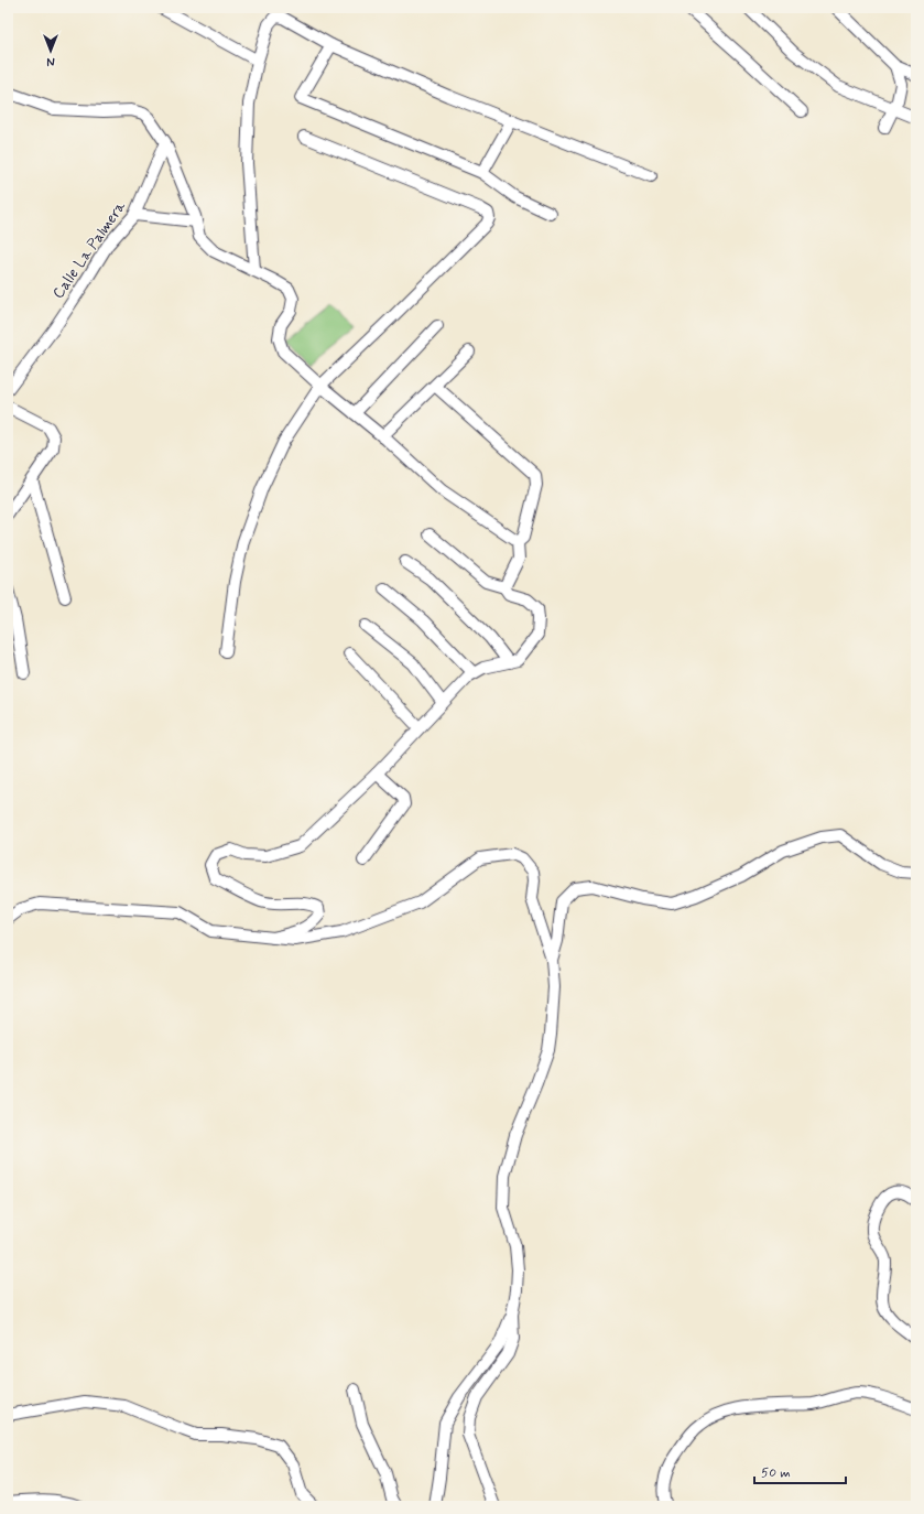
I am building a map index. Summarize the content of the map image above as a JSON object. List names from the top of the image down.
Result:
{
  "streets": {
    "street": ["Calle La Palmera"]
  },
  "scale_bar": "50 m",
  "north": "bottom"
}
